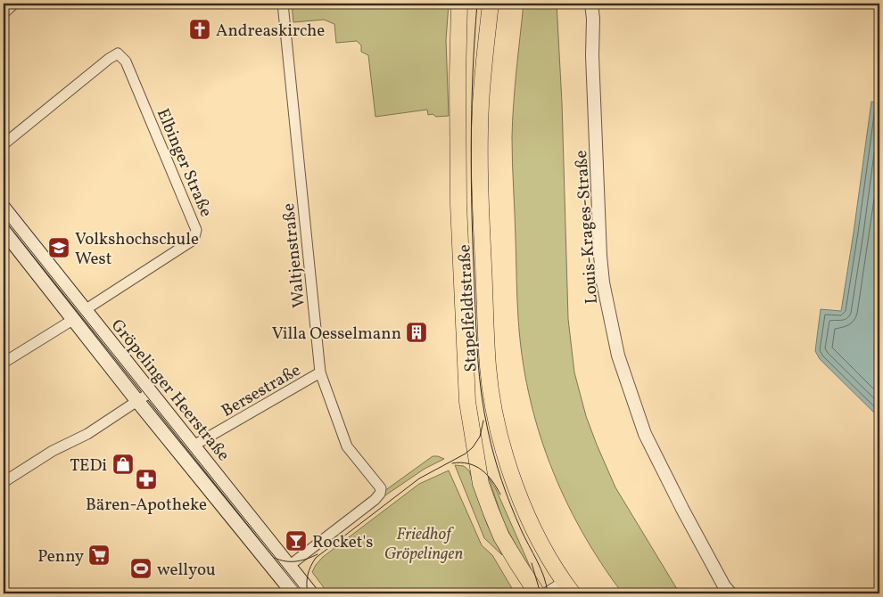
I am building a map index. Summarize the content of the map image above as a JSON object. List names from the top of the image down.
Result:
{
  "streets": {
    "main road": ["Stapelfeldtstraße", "Gröpelinger Heerstraße"],
    "street": [
      "Elbinger Straße",
      "Louis-Krages-Straße",
      "Waltjenstraße",
      "Bersestraße"
    ]
  },
  "crossings": [
    ["Elbinger Straße", "Gröpelinger Heerstraße"],
    ["Waltjenstraße", "Gröpelinger Heerstraße"],
    ["Waltjenstraße", "Bersestraße"],
    ["Gröpelinger Heerstraße", "Bersestraße"]
  ],
  "parks": ["Friedhof Gröpelingen"],
  "places": {
    "church": ["Andreaskirche"],
    "school or university": ["Volkshochschule West"],
    "building": ["Villa Oesselmann"],
    "shop": ["TEDi"],
    "pharmacy": ["Bären-Apotheke"],
    "bar": ["Rocket's"],
    "supermarket": ["Penny"],
    "sports": ["wellyou"]
  }
}
